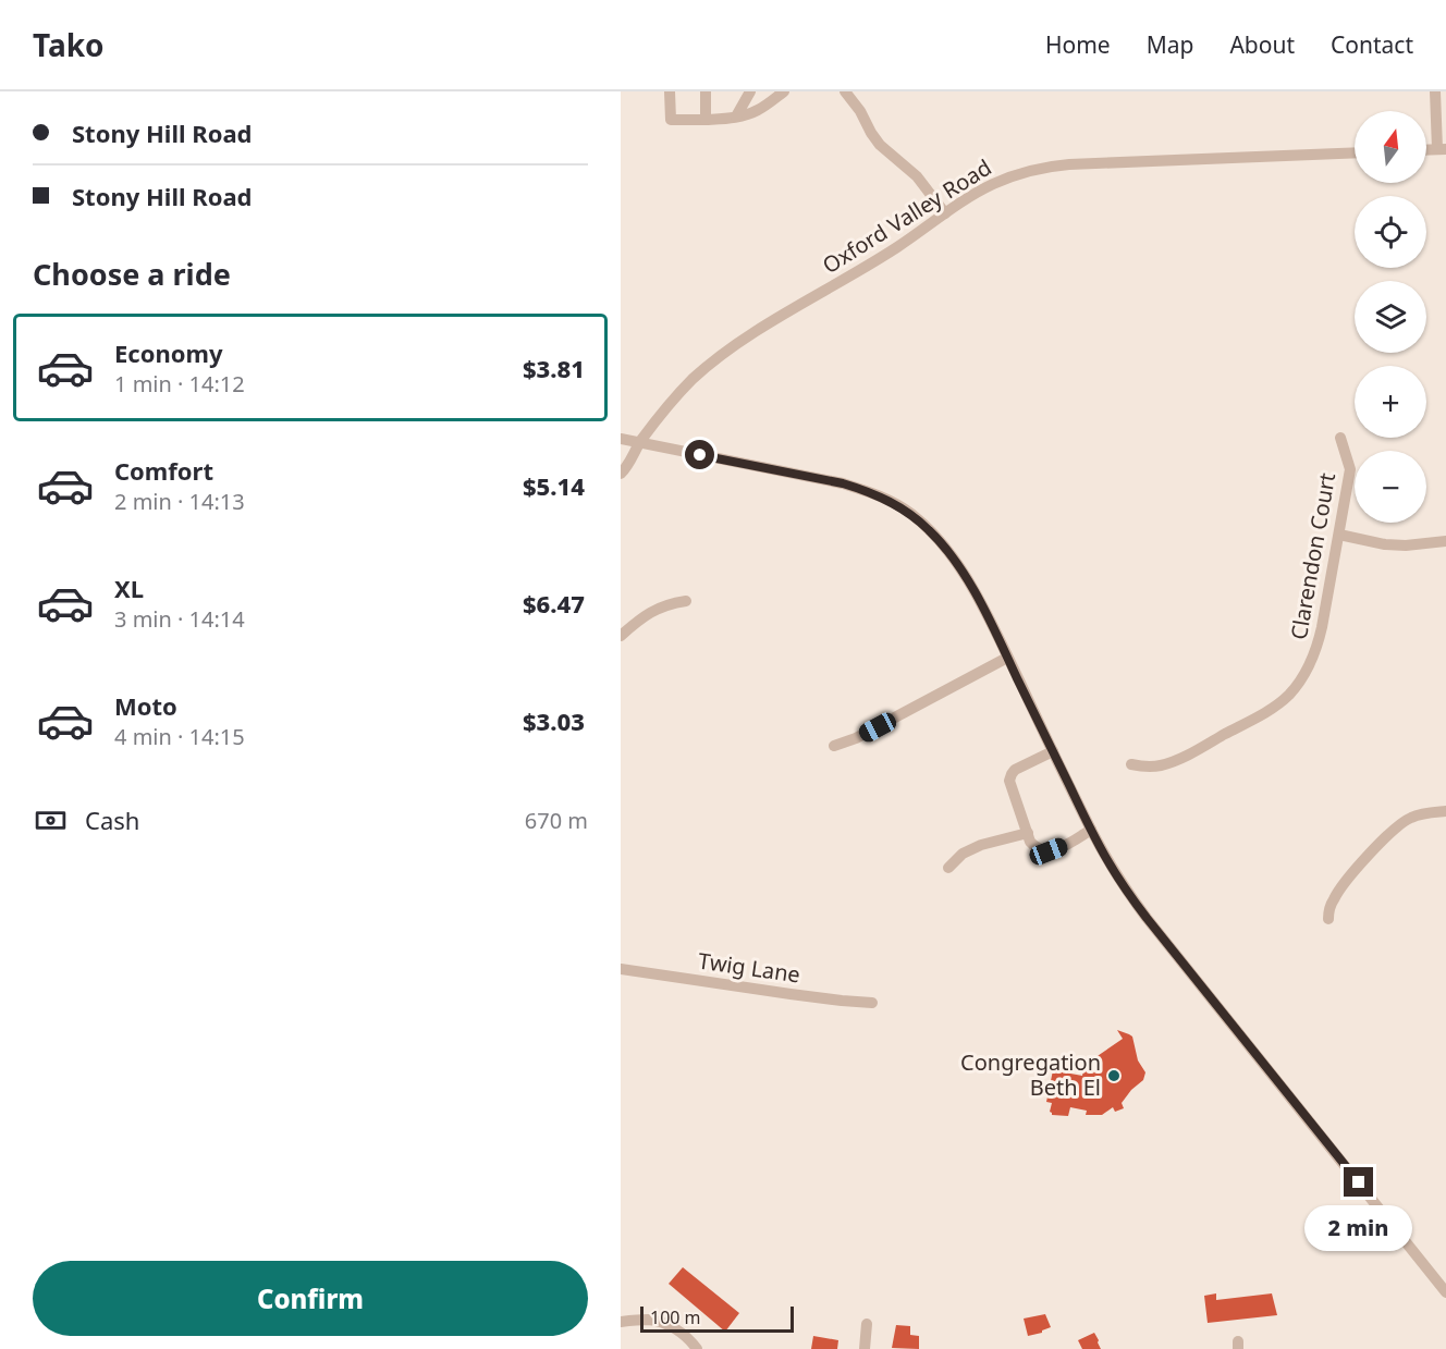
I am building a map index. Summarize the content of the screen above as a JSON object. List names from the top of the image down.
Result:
{
  "streets": {
    "street": ["Oxford Valley Road", "Clarendon Court", "Twig Lane"]
  },
  "places": ["Congregation Beth El"],
  "scale_bar": "100 m",
  "north": "top",
  "page": {
    "header": "Tako",
    "nav": [
      "Home",
      "Map",
      "About",
      "Contact"
    ],
    "banner": ["Stony Hill Road", "Stony Hill Road"],
    "map_buttons": ["+", "−"],
    "heading": "Choose a ride",
    "list": [
      {
        "name": "Economy",
        "note": "1 min · 14:12",
        "value": "$3.81"
      },
      {
        "name": "Comfort",
        "note": "2 min · 14:13",
        "value": "$5.14"
      },
      {
        "name": "XL",
        "note": "3 min · 14:14",
        "value": "$6.47"
      },
      {
        "name": "Moto",
        "note": "4 min · 14:15",
        "value": "$3.03"
      }
    ],
    "pay": ["Cash", "670 m"],
    "bubble": "2 min",
    "buttons": "Confirm",
    "scale": "100 m"
  }
}
